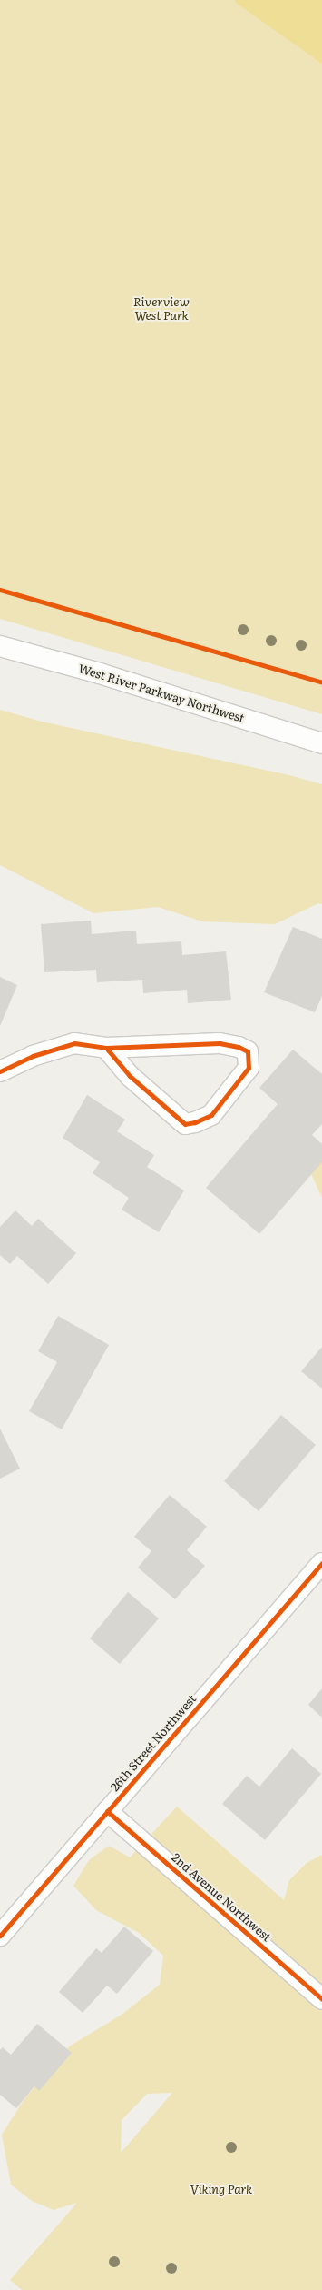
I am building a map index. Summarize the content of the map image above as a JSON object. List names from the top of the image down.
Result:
{
  "streets": {
    "street": ["West River Parkway Northwest", "26th Street Northwest", "2nd Avenue Northwest"]
  },
  "crossings": [
    ["26th Street Northwest", "2nd Avenue Northwest"]
  ],
  "parks": ["Riverview West Park", "Viking Park"]
}
